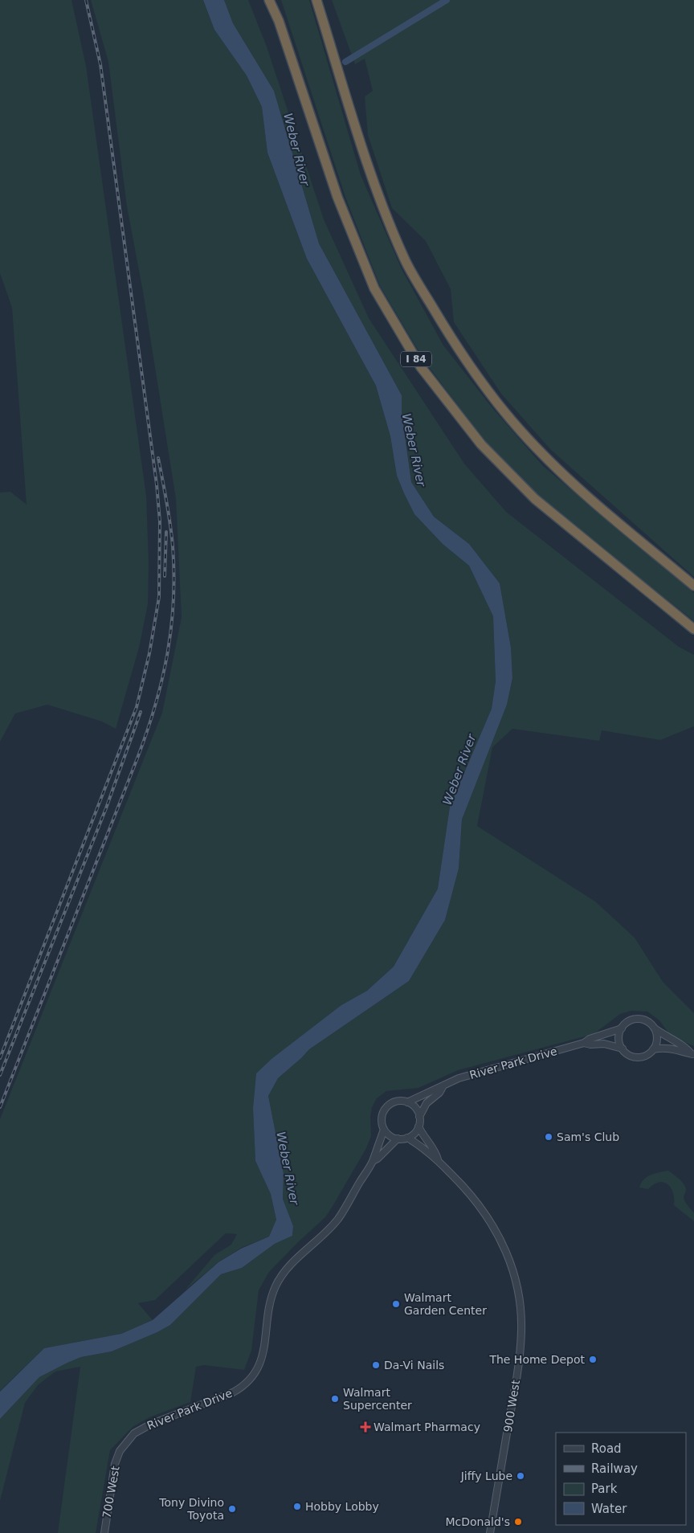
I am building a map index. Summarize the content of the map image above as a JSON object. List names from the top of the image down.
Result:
{
  "streets": {
    "highway": ["I 84"],
    "street": ["River Park Drive", "900 West", "700 West"]
  },
  "crossings": [
    ["River Park Drive", "900 West"],
    ["River Park Drive", "700 West"]
  ],
  "water": ["Weber River"],
  "places": {
    "other": [
      "Sam's Club",
      "Walmart Garden Center",
      "The Home Depot",
      "Da-Vi Nails",
      "Walmart Supercenter",
      "Jiffy Lube",
      "Hobby Lobby",
      "Tony Divino Toyota",
      "McDonald's"
    ],
    "health": ["Walmart Pharmacy"]
  },
  "legend": [
    "Road",
    "Railway",
    "Park",
    "Water"
  ]
}
